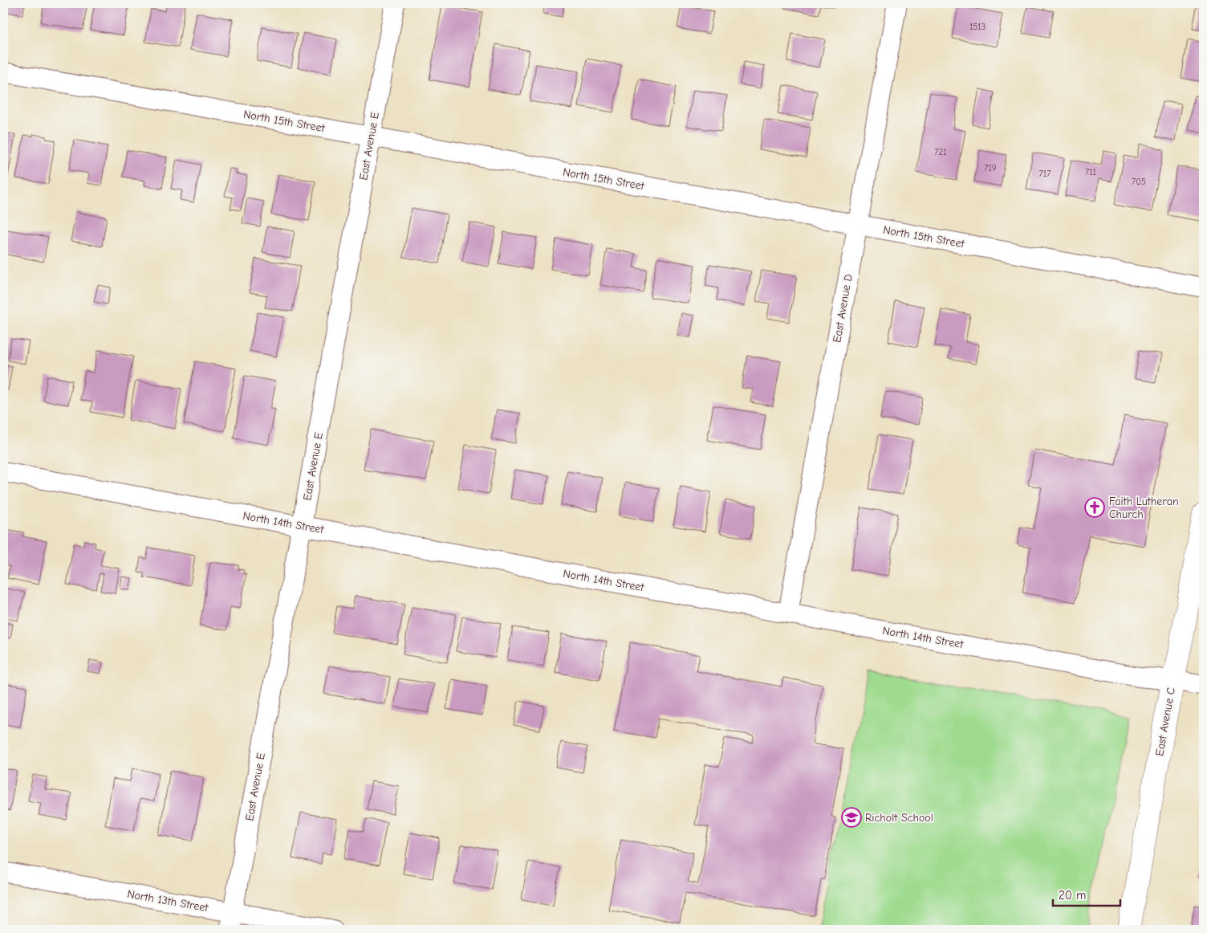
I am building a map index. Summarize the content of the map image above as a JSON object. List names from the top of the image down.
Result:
{
  "streets": {
    "street": [
      "North 15th Street",
      "East Avenue E",
      "East Avenue D",
      "North 14th Street",
      "East Avenue C",
      "North 13th Street"
    ]
  },
  "crossings": [
    ["North 15th Street", "East Avenue E"],
    ["North 15th Street", "East Avenue D"],
    ["East Avenue E", "North 14th Street"],
    ["East Avenue E", "North 13th Street"],
    ["East Avenue D", "North 14th Street"],
    ["North 14th Street", "East Avenue C"]
  ],
  "places": {
    "church": ["Faith Lutheran Church"],
    "school or university": ["Richolt School"]
  },
  "house_numbers": [
    "1513",
    "721",
    "719",
    "711",
    "717",
    "705"
  ],
  "scale_bar": "20 m"
}
